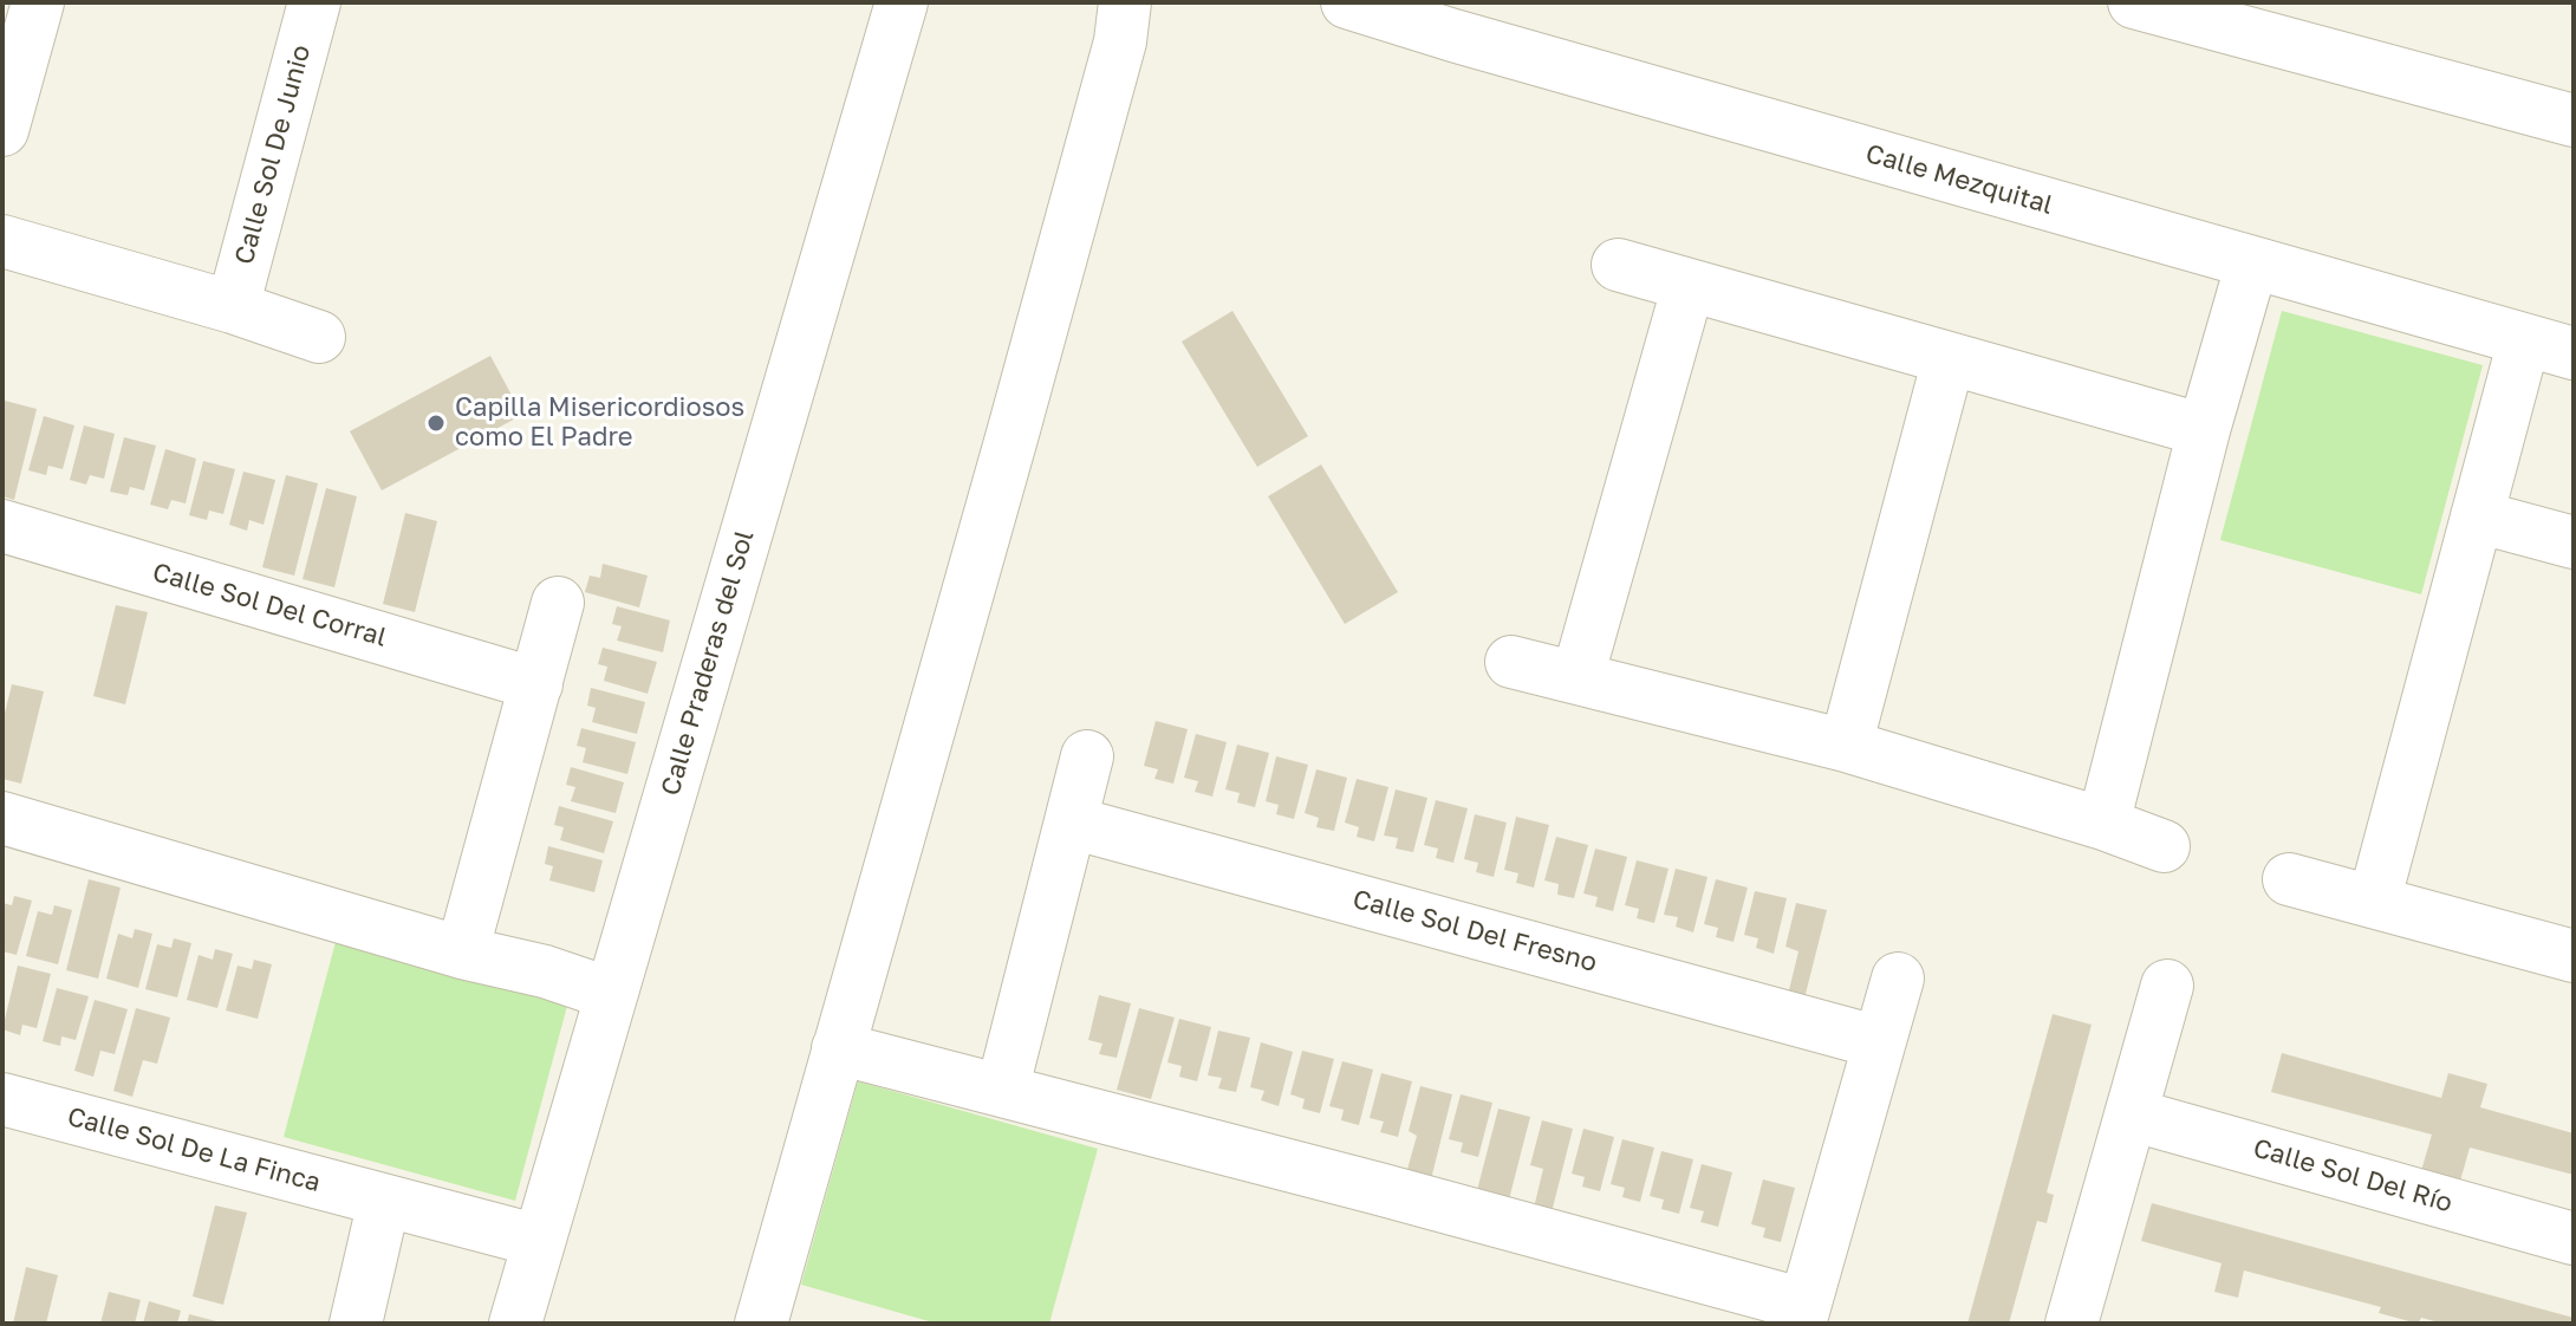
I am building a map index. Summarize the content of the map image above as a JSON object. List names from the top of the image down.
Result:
{
  "streets": {
    "street": [
      "Calle Sol De Junio",
      "Calle Mezquital",
      "Calle Sol Del Corral",
      "Calle Praderas del Sol",
      "Calle Sol Del Fresno",
      "Calle Sol De La Finca",
      "Calle Sol Del Río"
    ]
  },
  "crossings": [
    ["Calle Praderas del Sol", "Calle Sol De La Finca"]
  ],
  "places": ["Capilla Misericordiosos como El Padre"]
}
